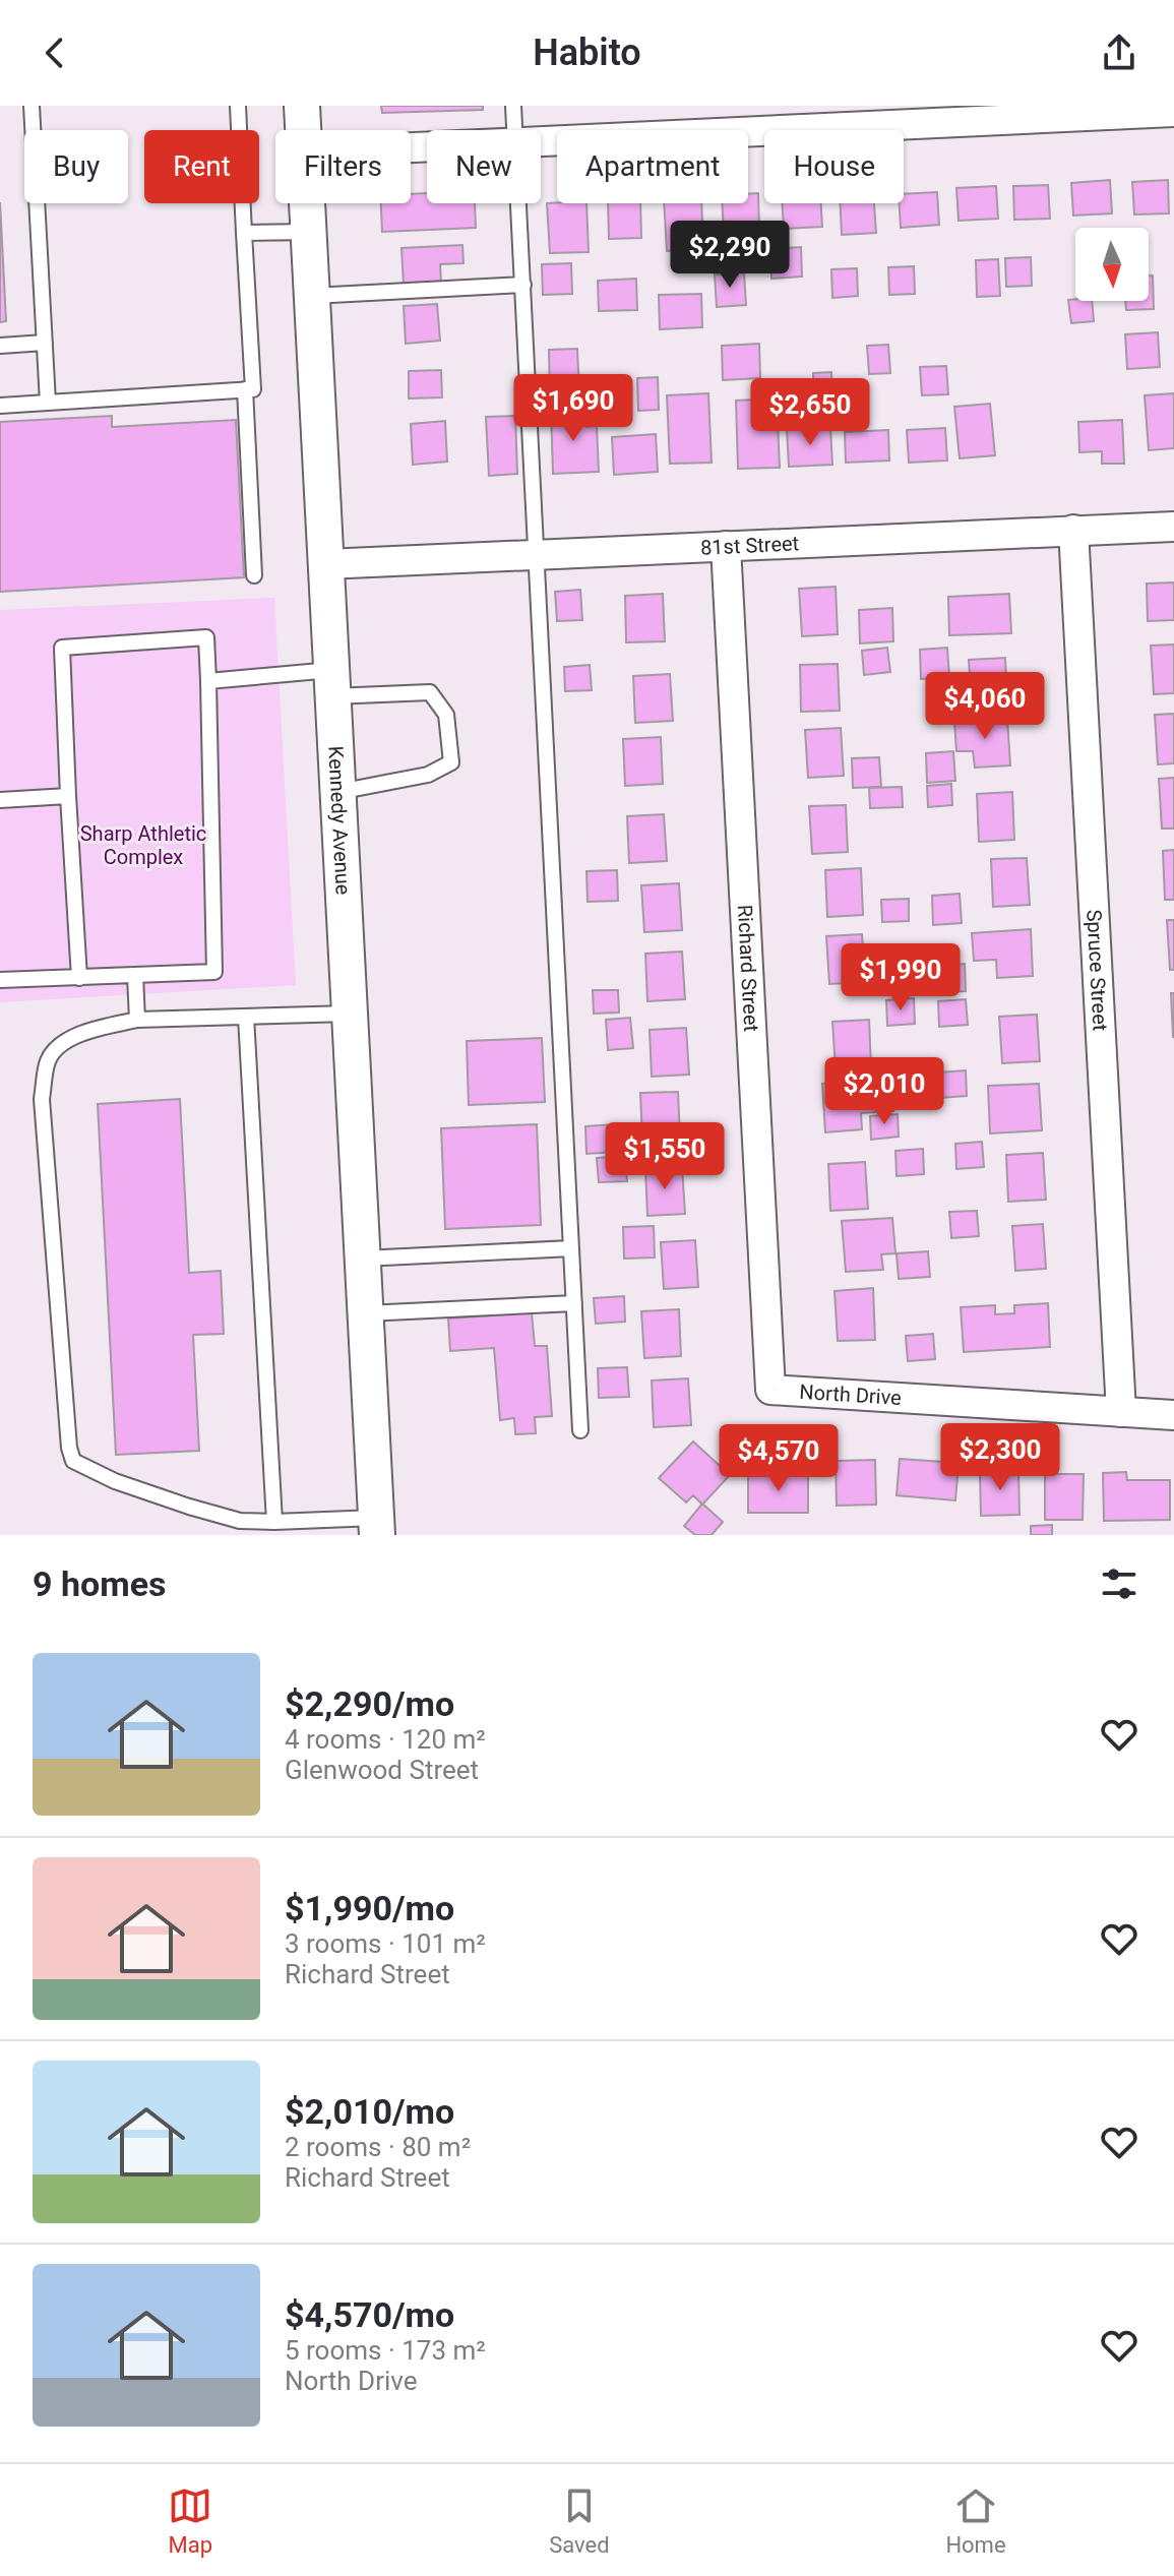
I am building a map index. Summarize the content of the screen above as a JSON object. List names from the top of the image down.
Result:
{
  "streets": {
    "street": [
      "81st Street",
      "Kennedy Avenue",
      "Richard Street",
      "Spruce Street",
      "North Drive"
    ]
  },
  "crossings": [
    ["81st Street", "Kennedy Avenue"],
    ["81st Street", "Richard Street"],
    ["81st Street", "Spruce Street"],
    ["Richard Street", "North Drive"],
    ["Spruce Street", "North Drive"]
  ],
  "parks": ["Sharp Athletic Complex"],
  "north": "bottom",
  "page": {
    "header": "Habito",
    "chip": [
      "Buy",
      "Rent",
      "Filters",
      "New",
      "Apartment",
      "House"
    ],
    "price": [
      "$2,290",
      "$1,690",
      "$2,650",
      "$4,060",
      "$1,990",
      "$2,010",
      "$1,550",
      "$2,300",
      "$4,570"
    ],
    "heading": "9 homes",
    "list": [
      {
        "name": "$2,290/mo",
        "note": "4 rooms · 120 m² · Glenwood Street"
      },
      {
        "name": "$1,990/mo",
        "note": "3 rooms · 101 m² · Richard Street"
      },
      {
        "name": "$2,010/mo",
        "note": "2 rooms · 80 m² · Richard Street"
      },
      {
        "name": "$4,570/mo",
        "note": "5 rooms · 173 m² · North Drive"
      }
    ],
    "tabs": ["Map", "Saved", "Home"]
  }
}
